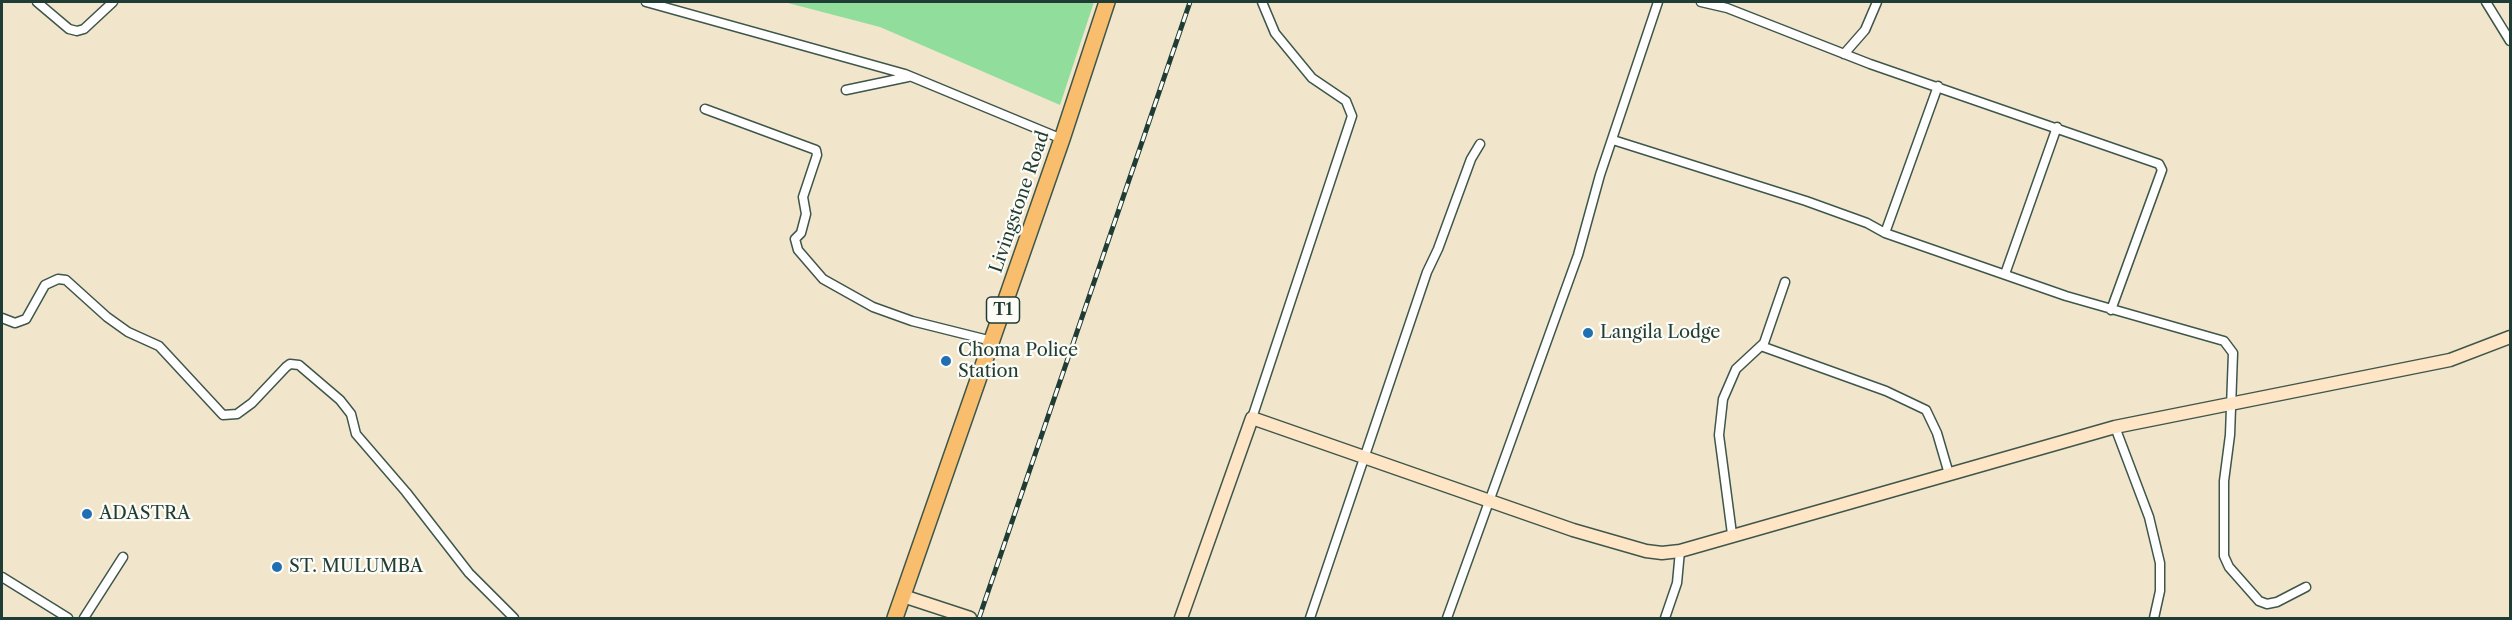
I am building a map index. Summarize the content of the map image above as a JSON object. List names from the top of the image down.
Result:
{
  "streets": {
    "highway": ["Livingstone Road", "T1"]
  },
  "places": [
    "Langila Lodge",
    "Choma Police Station",
    "ADASTRA",
    "ST. MULUMBA"
  ]
}
